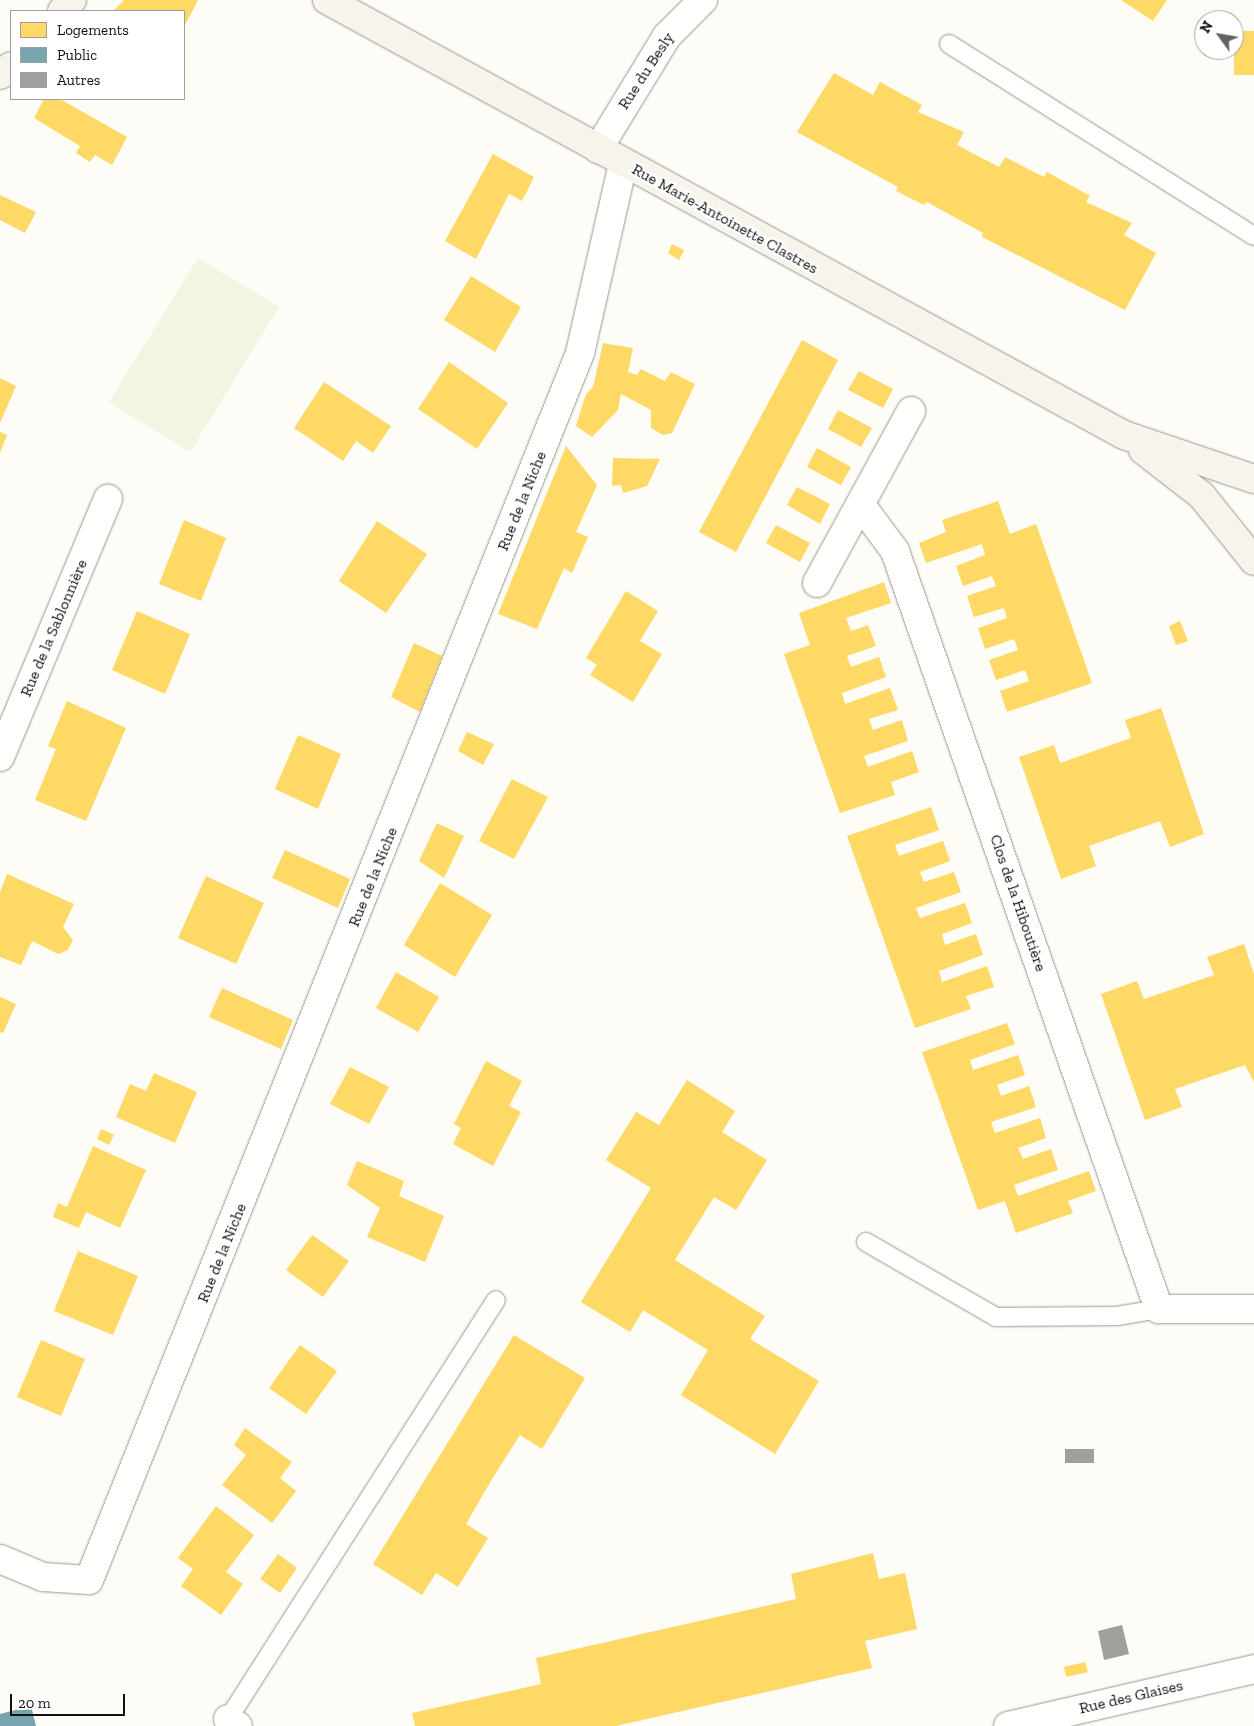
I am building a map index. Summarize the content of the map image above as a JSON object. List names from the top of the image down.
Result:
{
  "streets": {
    "street": [
      "Rue du Besly",
      "Rue Marie-Antoinette Clastres",
      "Rue de la Niche",
      "Rue de la Sablonnière",
      "Clos de la Hiboutière",
      "Rue des Glaises"
    ]
  },
  "crossings": [
    ["Rue du Besly", "Rue Marie-Antoinette Clastres"],
    ["Rue Marie-Antoinette Clastres", "Rue de la Niche"]
  ],
  "legend": ["Logements", "Public", "Autres"],
  "scale_bar": "20 m",
  "north": "top left"
}
